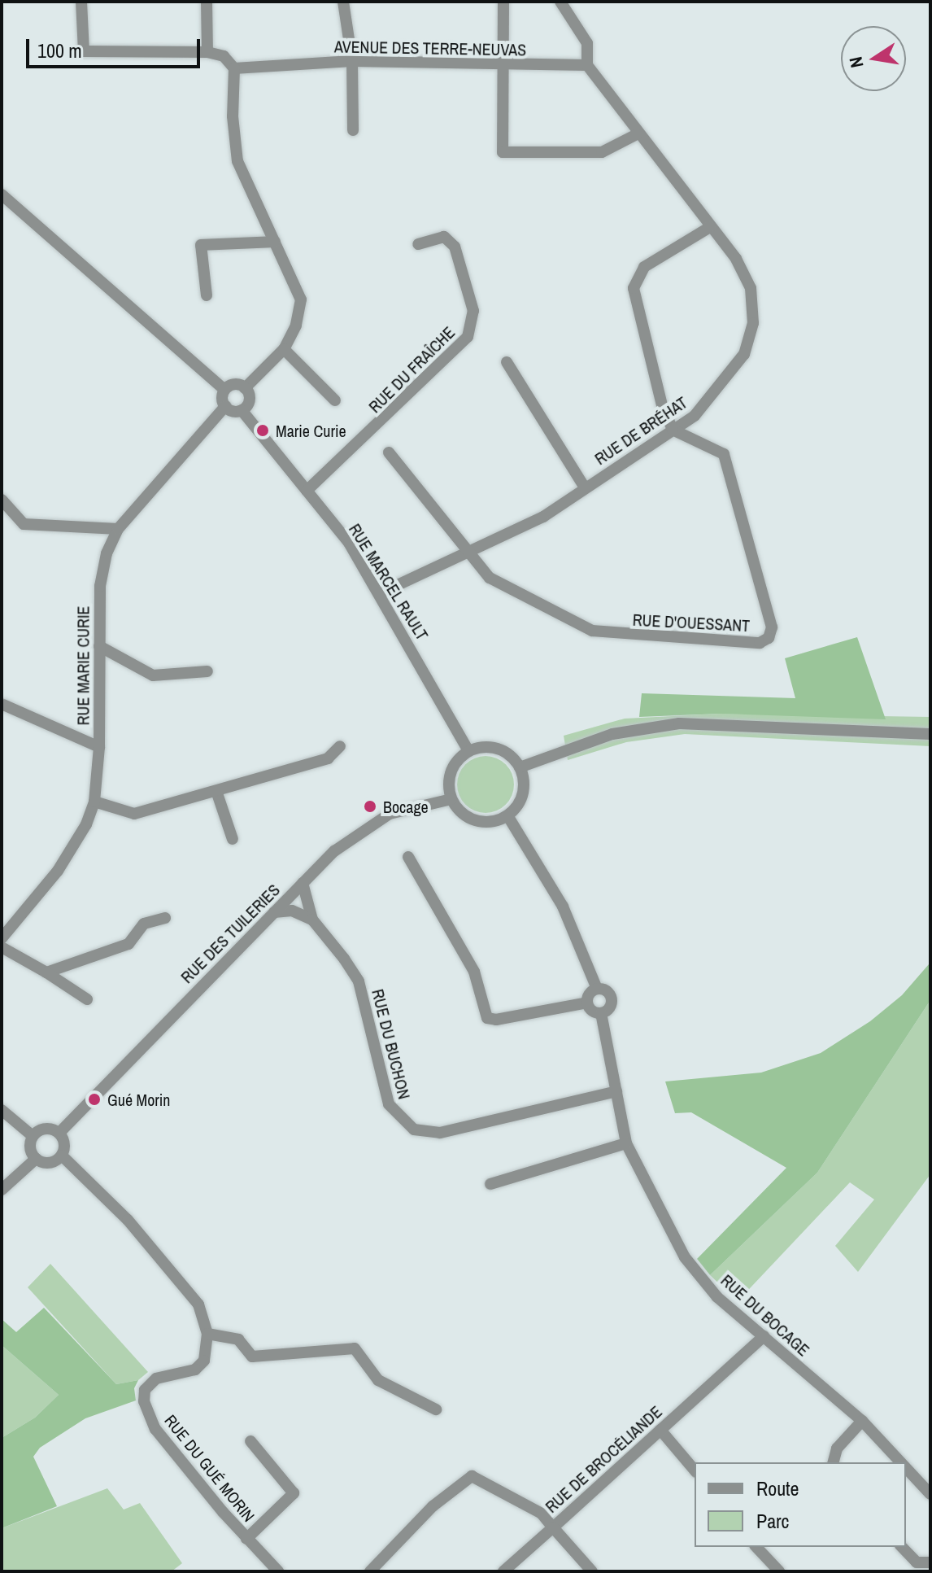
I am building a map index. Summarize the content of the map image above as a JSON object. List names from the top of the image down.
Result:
{
  "streets": {
    "street": [
      "AVENUE DES TERRE-NEUVAS",
      "RUE DU FRAÎCHE",
      "RUE DE BRÉHAT",
      "RUE MARCEL RAULT",
      "RUE D'OUESSANT",
      "RUE MARIE CURIE",
      "RUE DES TUILERIES",
      "RUE DU BUCHON",
      "RUE DU BOCAGE",
      "RUE DE BROCÉLIANDE",
      "RUE DU GUÉ MORIN"
    ]
  },
  "crossings": [
    ["RUE DU FRAÎCHE", "RUE MARCEL RAULT"],
    ["RUE DE BRÉHAT", "RUE MARCEL RAULT"],
    ["RUE DE BRÉHAT", "RUE D'OUESSANT"],
    ["RUE MARCEL RAULT", "RUE MARIE CURIE"],
    ["RUE MARCEL RAULT", "RUE DES TUILERIES"],
    ["RUE DES TUILERIES", "RUE DU BUCHON"],
    ["RUE DU BUCHON", "RUE DU BOCAGE"],
    ["RUE DU BOCAGE", "RUE DE BROCÉLIANDE"]
  ],
  "places": ["Marie Curie", "Bocage", "Gué Morin"],
  "legend": ["Route", "Parc"],
  "scale_bar": "100 m",
  "north": "left"
}
